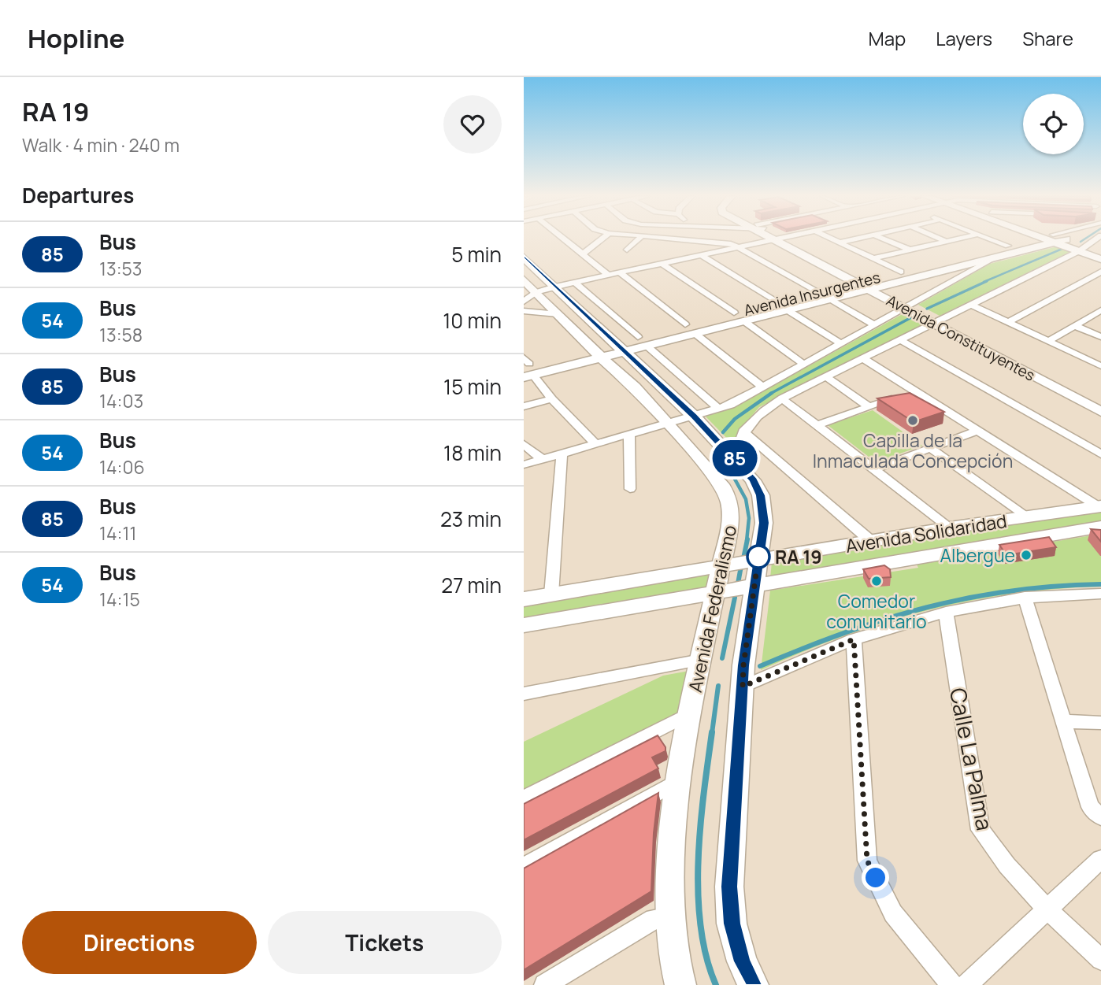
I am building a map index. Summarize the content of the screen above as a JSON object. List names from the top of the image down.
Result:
{
  "streets": {
    "street": [
      "Avenida Insurgentes",
      "Avenida Constituyentes",
      "Avenida Solidaridad",
      "Avenida Federalismo",
      "Calle La Palma"
    ]
  },
  "crossings": [
    ["Avenida Insurgentes", "Avenida Constituyentes"],
    ["Avenida Insurgentes", "Avenida Federalismo"],
    ["Avenida Solidaridad", "Avenida Federalismo"]
  ],
  "places": [
    "Capilla de la Inmaculada Concepción",
    "Albergue",
    "RA 19",
    "Comedor comunitario"
  ],
  "lines": ["bus line 85"],
  "page": {
    "header": "Hopline",
    "nav": ["Map", "Layers", "Share"],
    "heading": [
      ["RA 19", "Walk · 4 min · 240 m"],
      "Departures"
    ],
    "on_map": "85",
    "list": [
      {
        "mark": "85",
        "name": "Bus",
        "note": "13:53",
        "value": "5 min"
      },
      {
        "mark": "54",
        "name": "Bus",
        "note": "13:58",
        "value": "10 min"
      },
      {
        "mark": "85",
        "name": "Bus",
        "note": "14:03",
        "value": "15 min"
      },
      {
        "mark": "54",
        "name": "Bus",
        "note": "14:06",
        "value": "18 min"
      },
      {
        "mark": "85",
        "name": "Bus",
        "note": "14:11",
        "value": "23 min"
      },
      {
        "mark": "54",
        "name": "Bus",
        "note": "14:15",
        "value": "27 min"
      }
    ],
    "buttons": ["Directions", "Tickets"]
  }
}
